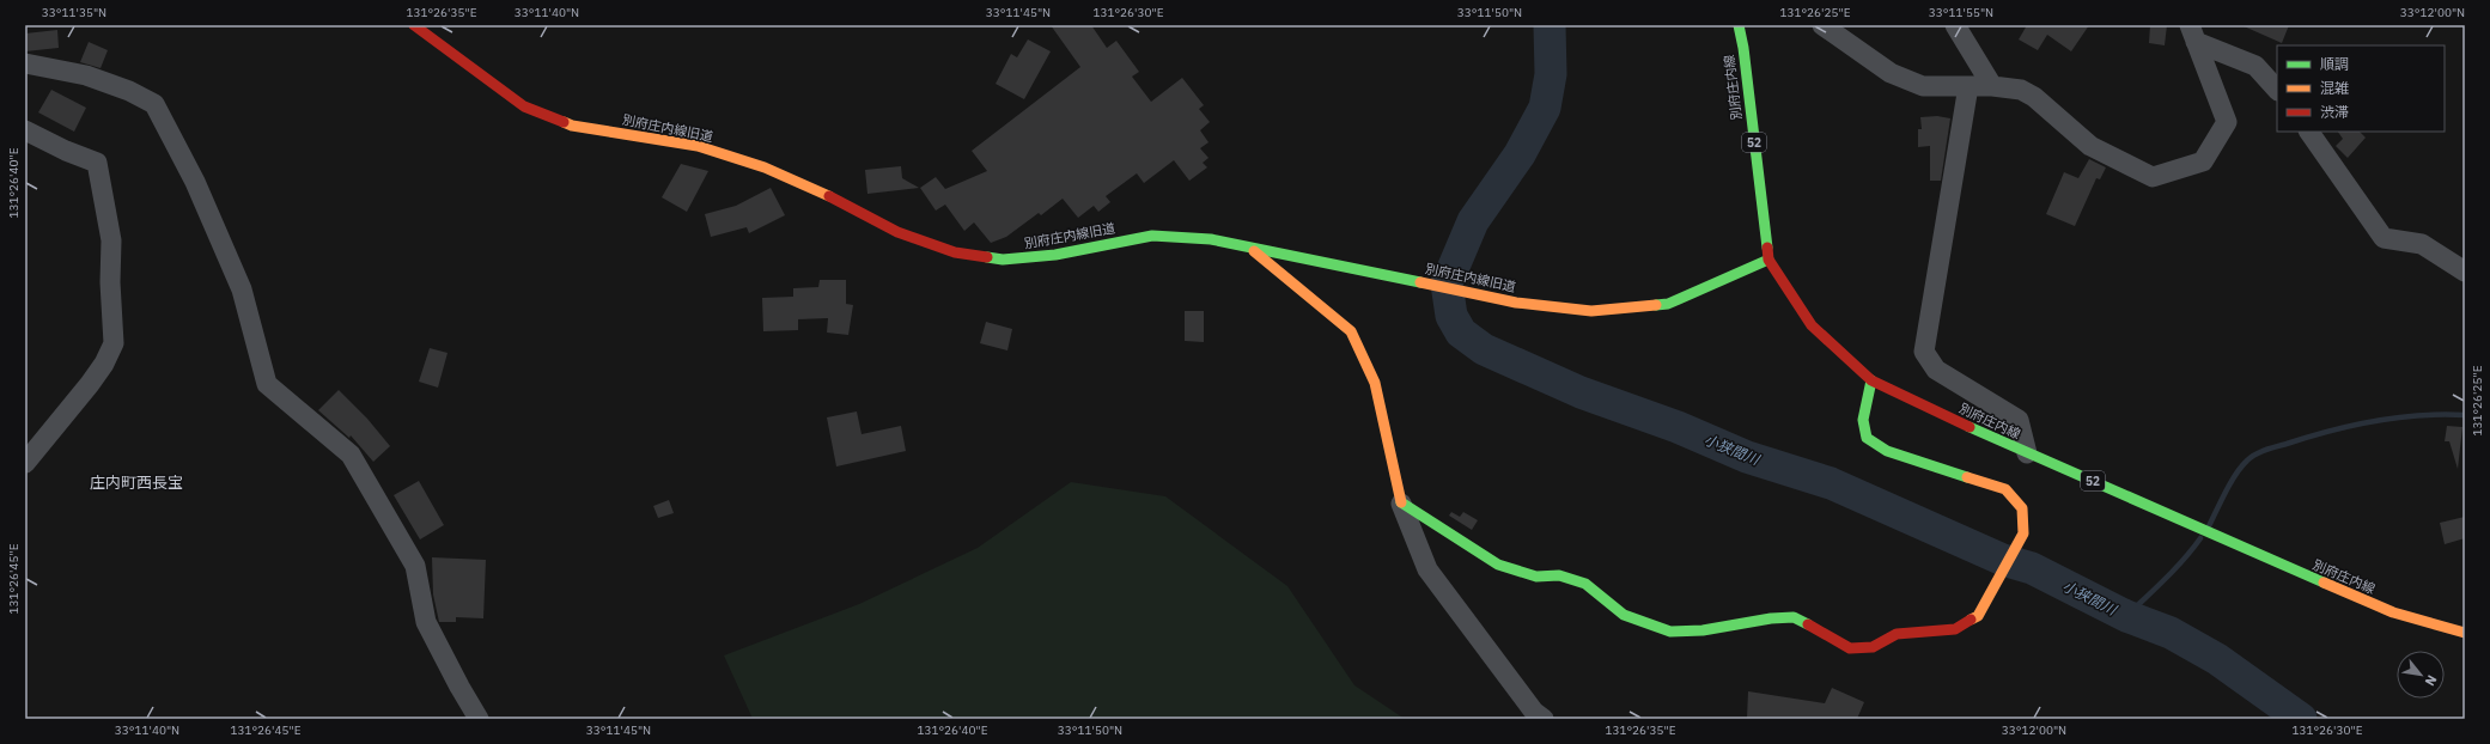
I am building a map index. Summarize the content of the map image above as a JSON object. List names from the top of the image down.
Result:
{
  "streets": {
    "street": ["別府庄内線", "別府庄内線旧道", "52"]
  },
  "crossings": [
    ["別府庄内線", "別府庄内線旧道"]
  ],
  "districts": ["庄内町西長宝"],
  "water": ["小狭間川"],
  "legend": ["順調", "混雑", "渋滞"],
  "north": "bottom right",
  "coordinates": [
    "33°11'35\"N",
    "131°26'35\"E",
    "33°11'40\"N",
    "33°11'45\"N",
    "131°26'30\"E",
    "33°11'50\"N",
    "131°26'25\"E",
    "33°11'55\"N",
    "33°12'00\"N",
    "131°26'40\"E",
    "131°26'45\"E"
  ]
}
